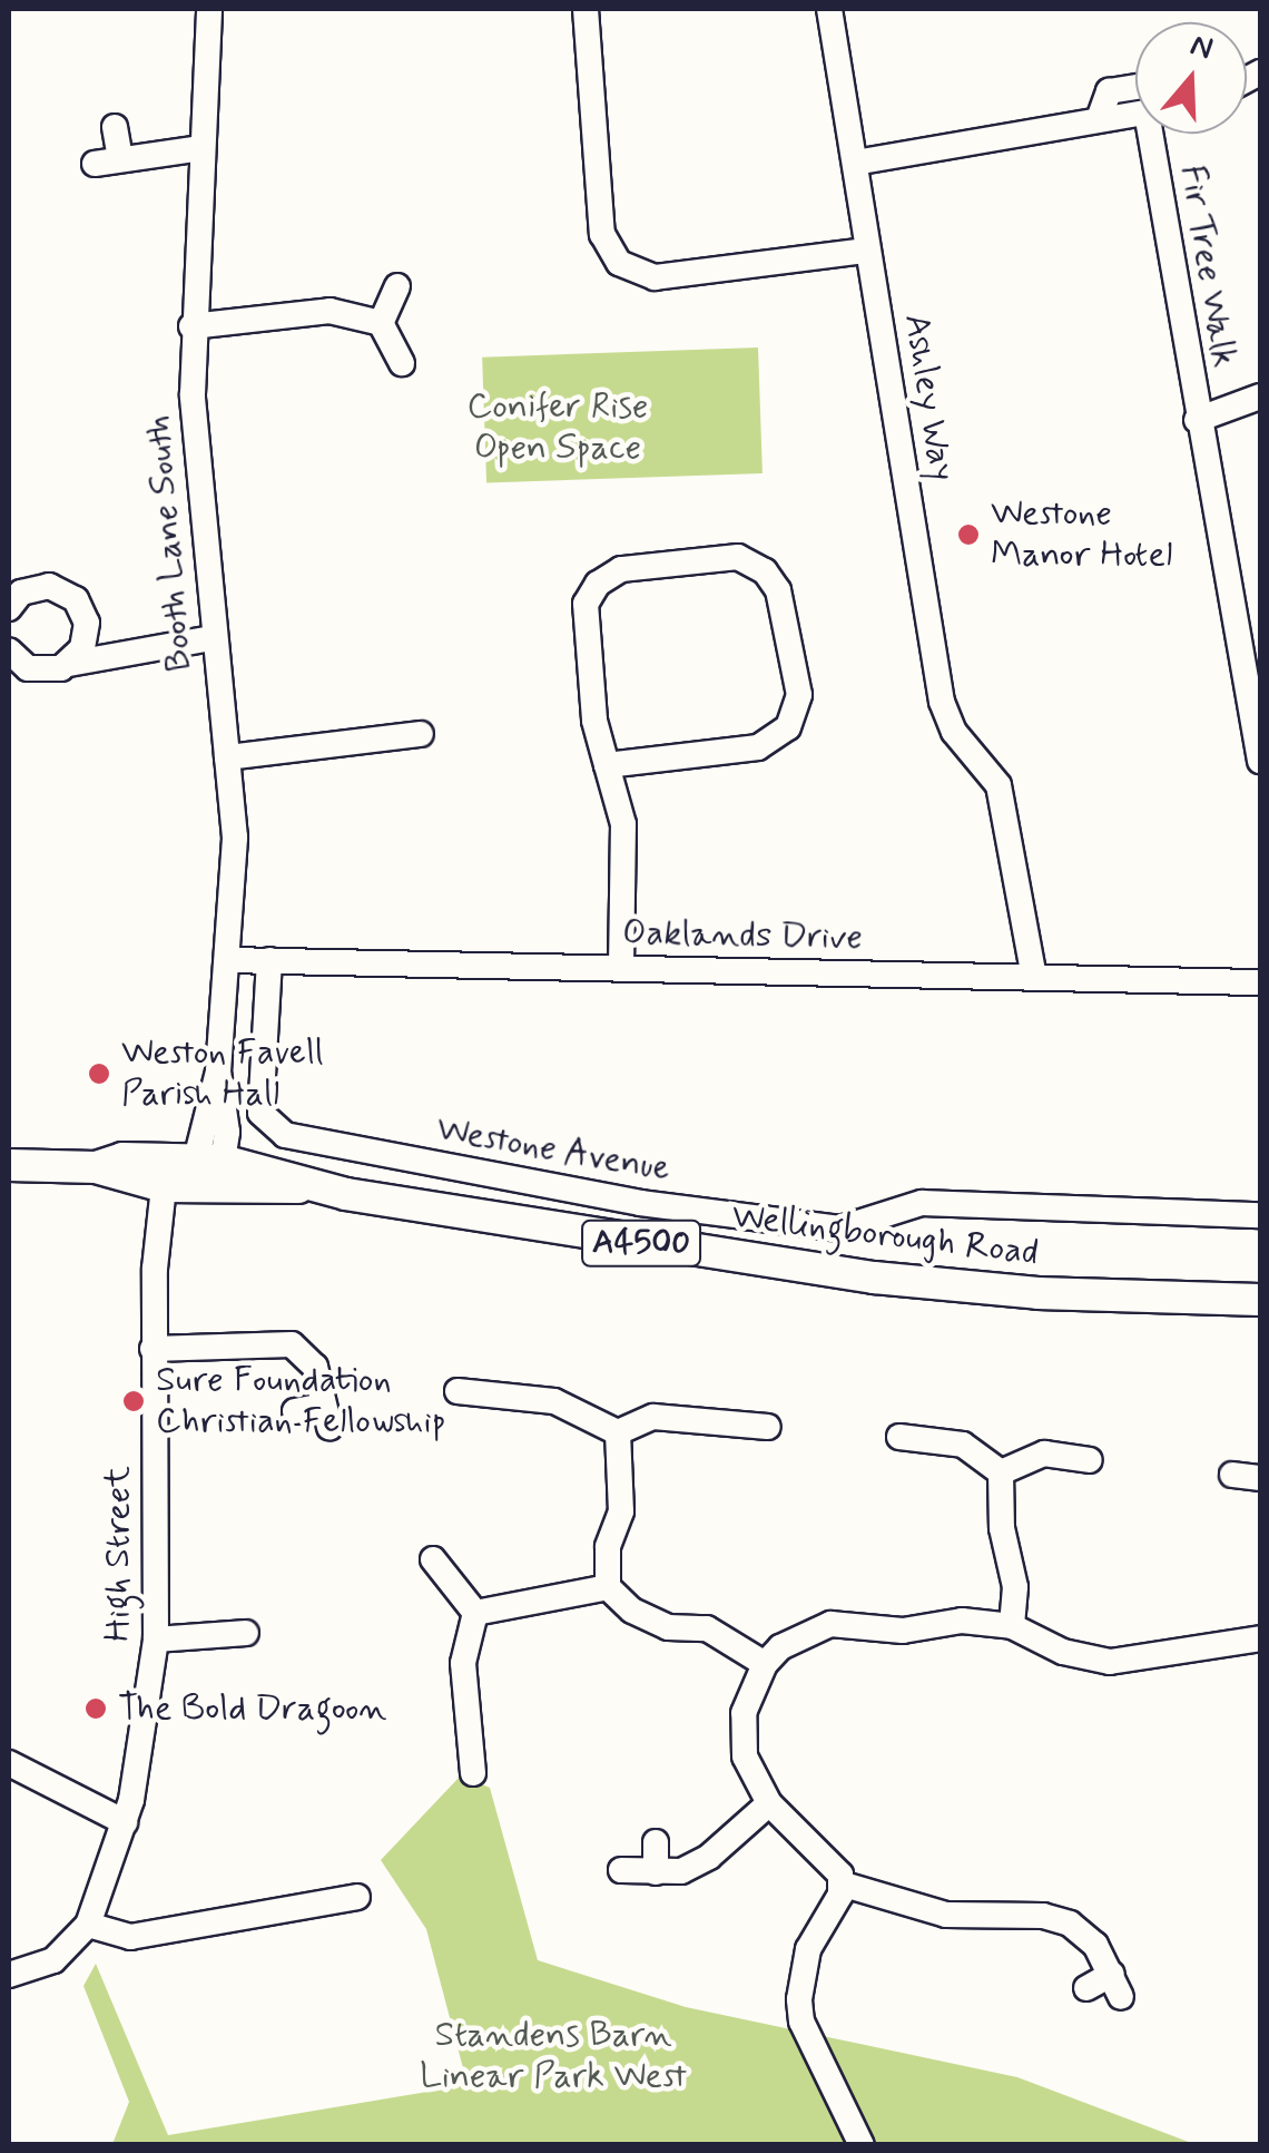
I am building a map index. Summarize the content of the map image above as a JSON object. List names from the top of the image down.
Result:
{
  "streets": {
    "main road": ["Wellingborough Road", "A4500"],
    "street": [
      "Fir Tree Walk",
      "Ashley Way",
      "Booth Lane South",
      "Oaklands Drive",
      "Westone Avenue",
      "High Street"
    ]
  },
  "crossings": [
    ["Ashley Way", "Oaklands Drive"],
    ["Booth Lane South", "Oaklands Drive"],
    ["Booth Lane South", "Wellingborough Road"],
    ["Oaklands Drive", "Westone Avenue"],
    ["Wellingborough Road", "High Street"]
  ],
  "parks": ["Conifer Rise Open Space", "Standens Barn Linear Park West"],
  "places": [
    "Westone Manor Hotel",
    "Weston Favell Parish Hall",
    "Sure Foundation Christian Fellowship",
    "The Bold Dragoon"
  ],
  "north": "top"
}
